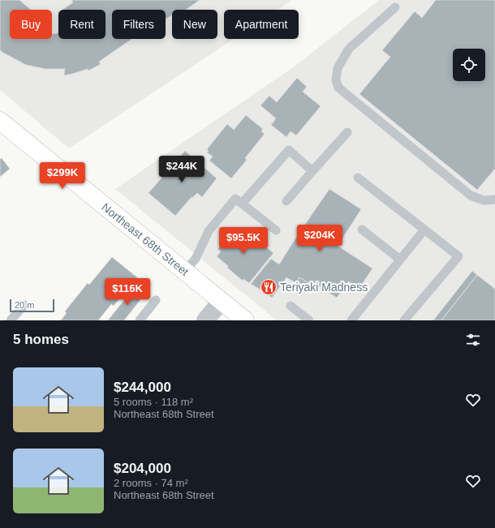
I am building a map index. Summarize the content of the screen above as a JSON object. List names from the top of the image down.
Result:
{
  "streets": {
    "main road": ["Northeast 68th Street"]
  },
  "places": {
    "restaurant": ["Teriyaki Madness"]
  },
  "scale_bar": "20 m",
  "page": {
    "chip": [
      "Buy",
      "Rent",
      "Filters",
      "New",
      "Apartment"
    ],
    "price": [
      "$244K",
      "$299K",
      "$204K",
      "$95.5K",
      "$116K"
    ],
    "scale": "20 m",
    "heading": "5 homes",
    "list": [
      {
        "name": "$244,000",
        "note": "5 rooms · 118 m² · Northeast 68th Street"
      },
      {
        "name": "$204,000",
        "note": "2 rooms · 74 m² · Northeast 68th Street"
      }
    ]
  }
}
